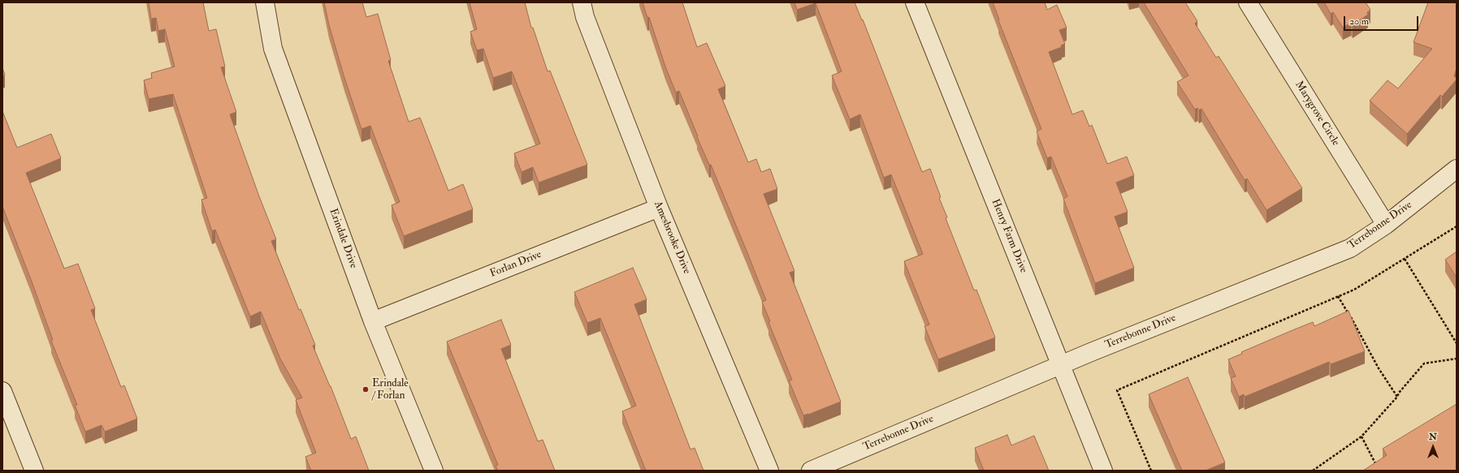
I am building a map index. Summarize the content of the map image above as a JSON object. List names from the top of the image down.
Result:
{
  "streets": {
    "street": [
      "Marygrove Circle",
      "Terrebonne Drive",
      "Henry Farm Drive",
      "Amesbrooke Drive",
      "Erindale Drive",
      "Forlan Drive"
    ]
  },
  "crossings": [
    ["Marygrove Circle", "Terrebonne Drive"],
    ["Terrebonne Drive", "Henry Farm Drive"],
    ["Amesbrooke Drive", "Forlan Drive"],
    ["Erindale Drive", "Forlan Drive"]
  ],
  "places": ["Erindale / Forlan"],
  "scale_bar": "20 m",
  "north": "top"
}
